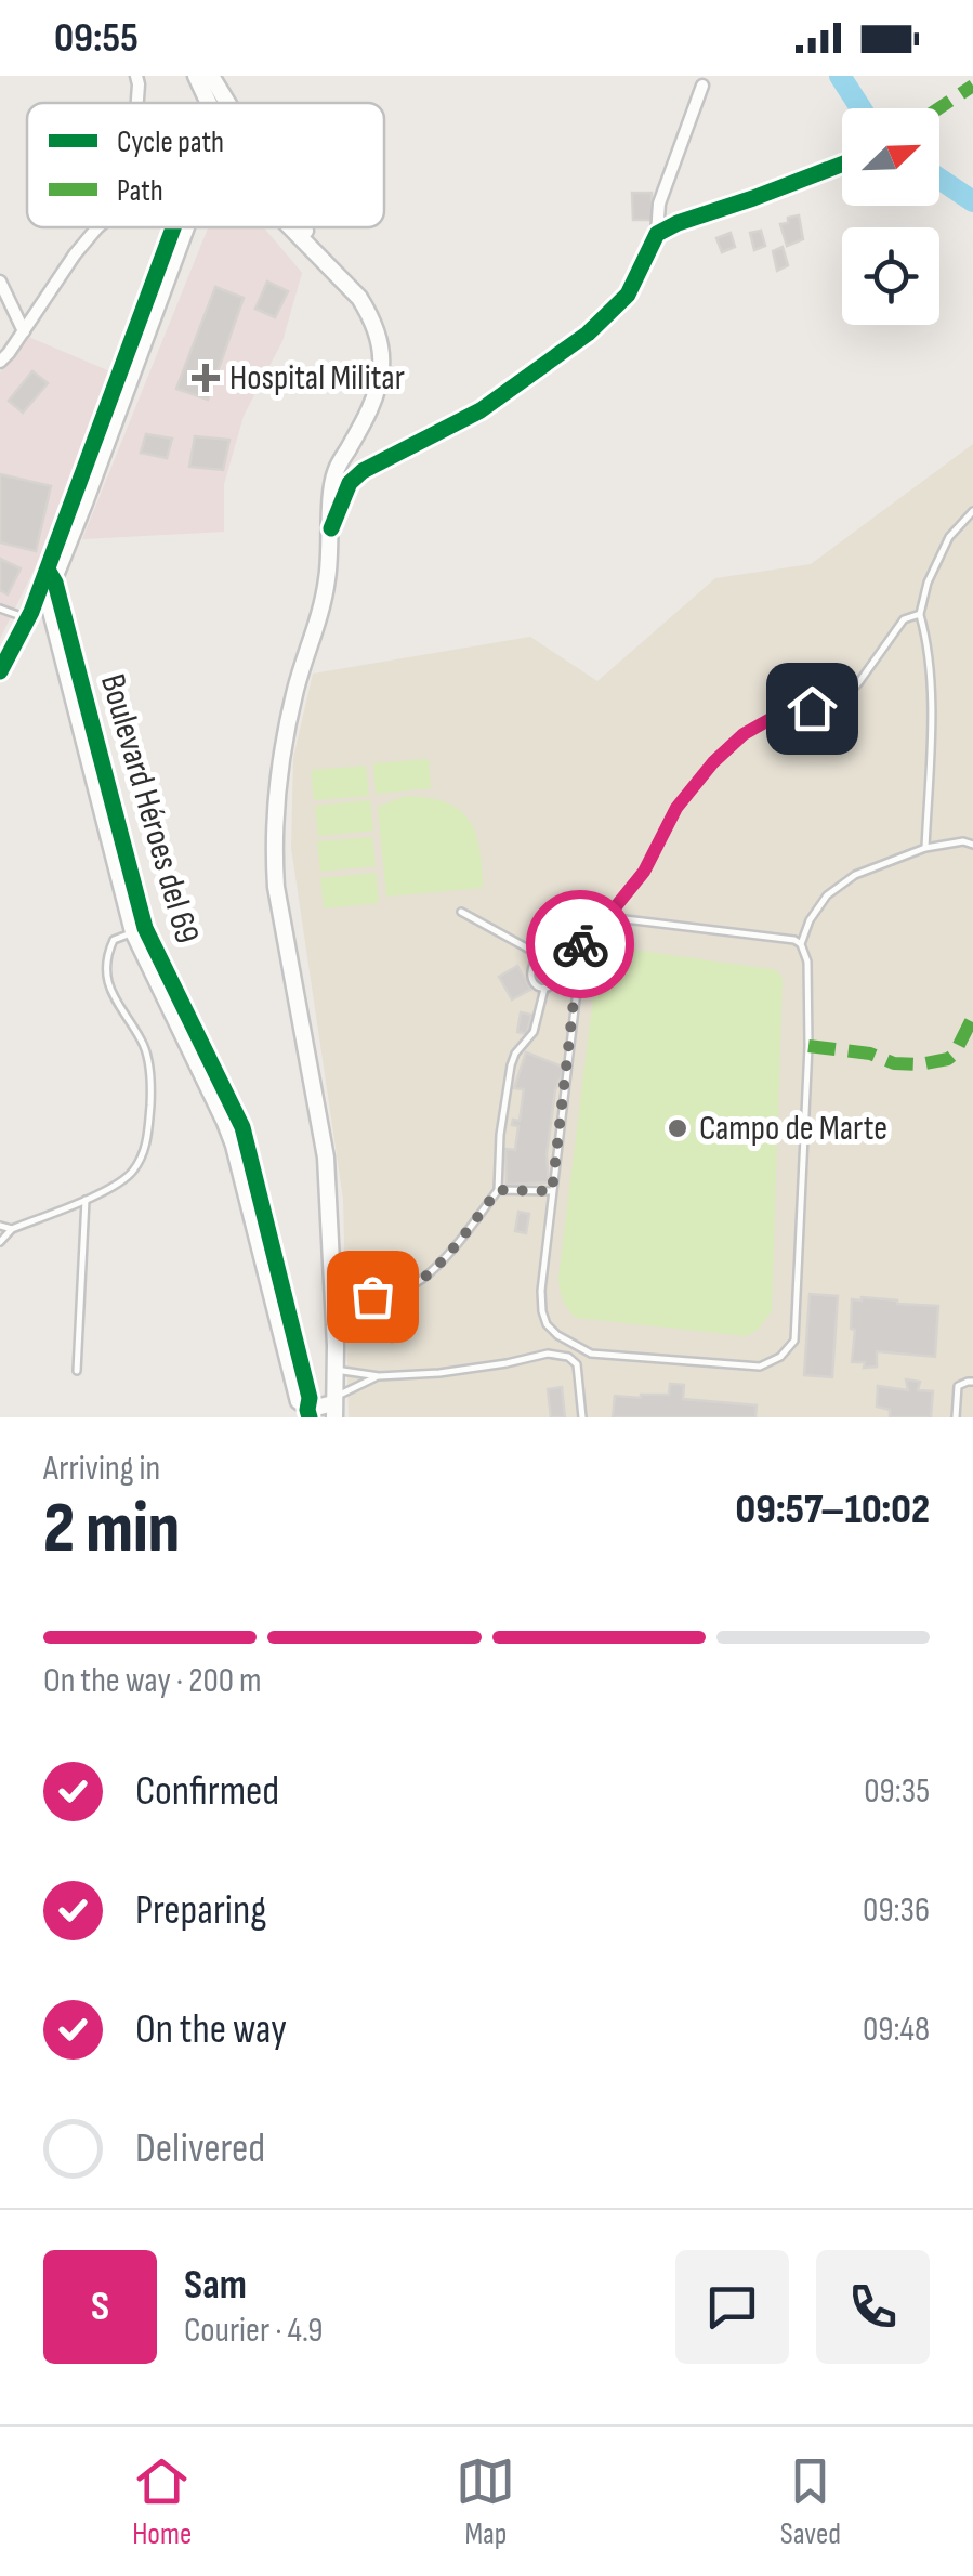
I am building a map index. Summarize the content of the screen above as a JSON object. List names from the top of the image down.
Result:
{
  "streets": {
    "street": ["Boulevard Héroes del 69"]
  },
  "places": {
    "health": ["Hospital Militar"],
    "other": ["Campo de Marte"]
  },
  "legend": ["Cycle path", "Path"],
  "north": "top right",
  "page": {
    "status": "09:55",
    "heading": ["2 min", "Arriving in", "09:57–10:02"],
    "panel": ["Sam", "Courier · 4.9"],
    "bar": "On the way · 200 m",
    "list": [
      ["Confirmed", "09:35"],
      ["Preparing", "09:36"],
      ["On the way", "09:48"],
      "Delivered"
    ],
    "round": "S",
    "tabs": ["Home", "Map", "Saved"]
  }
}
